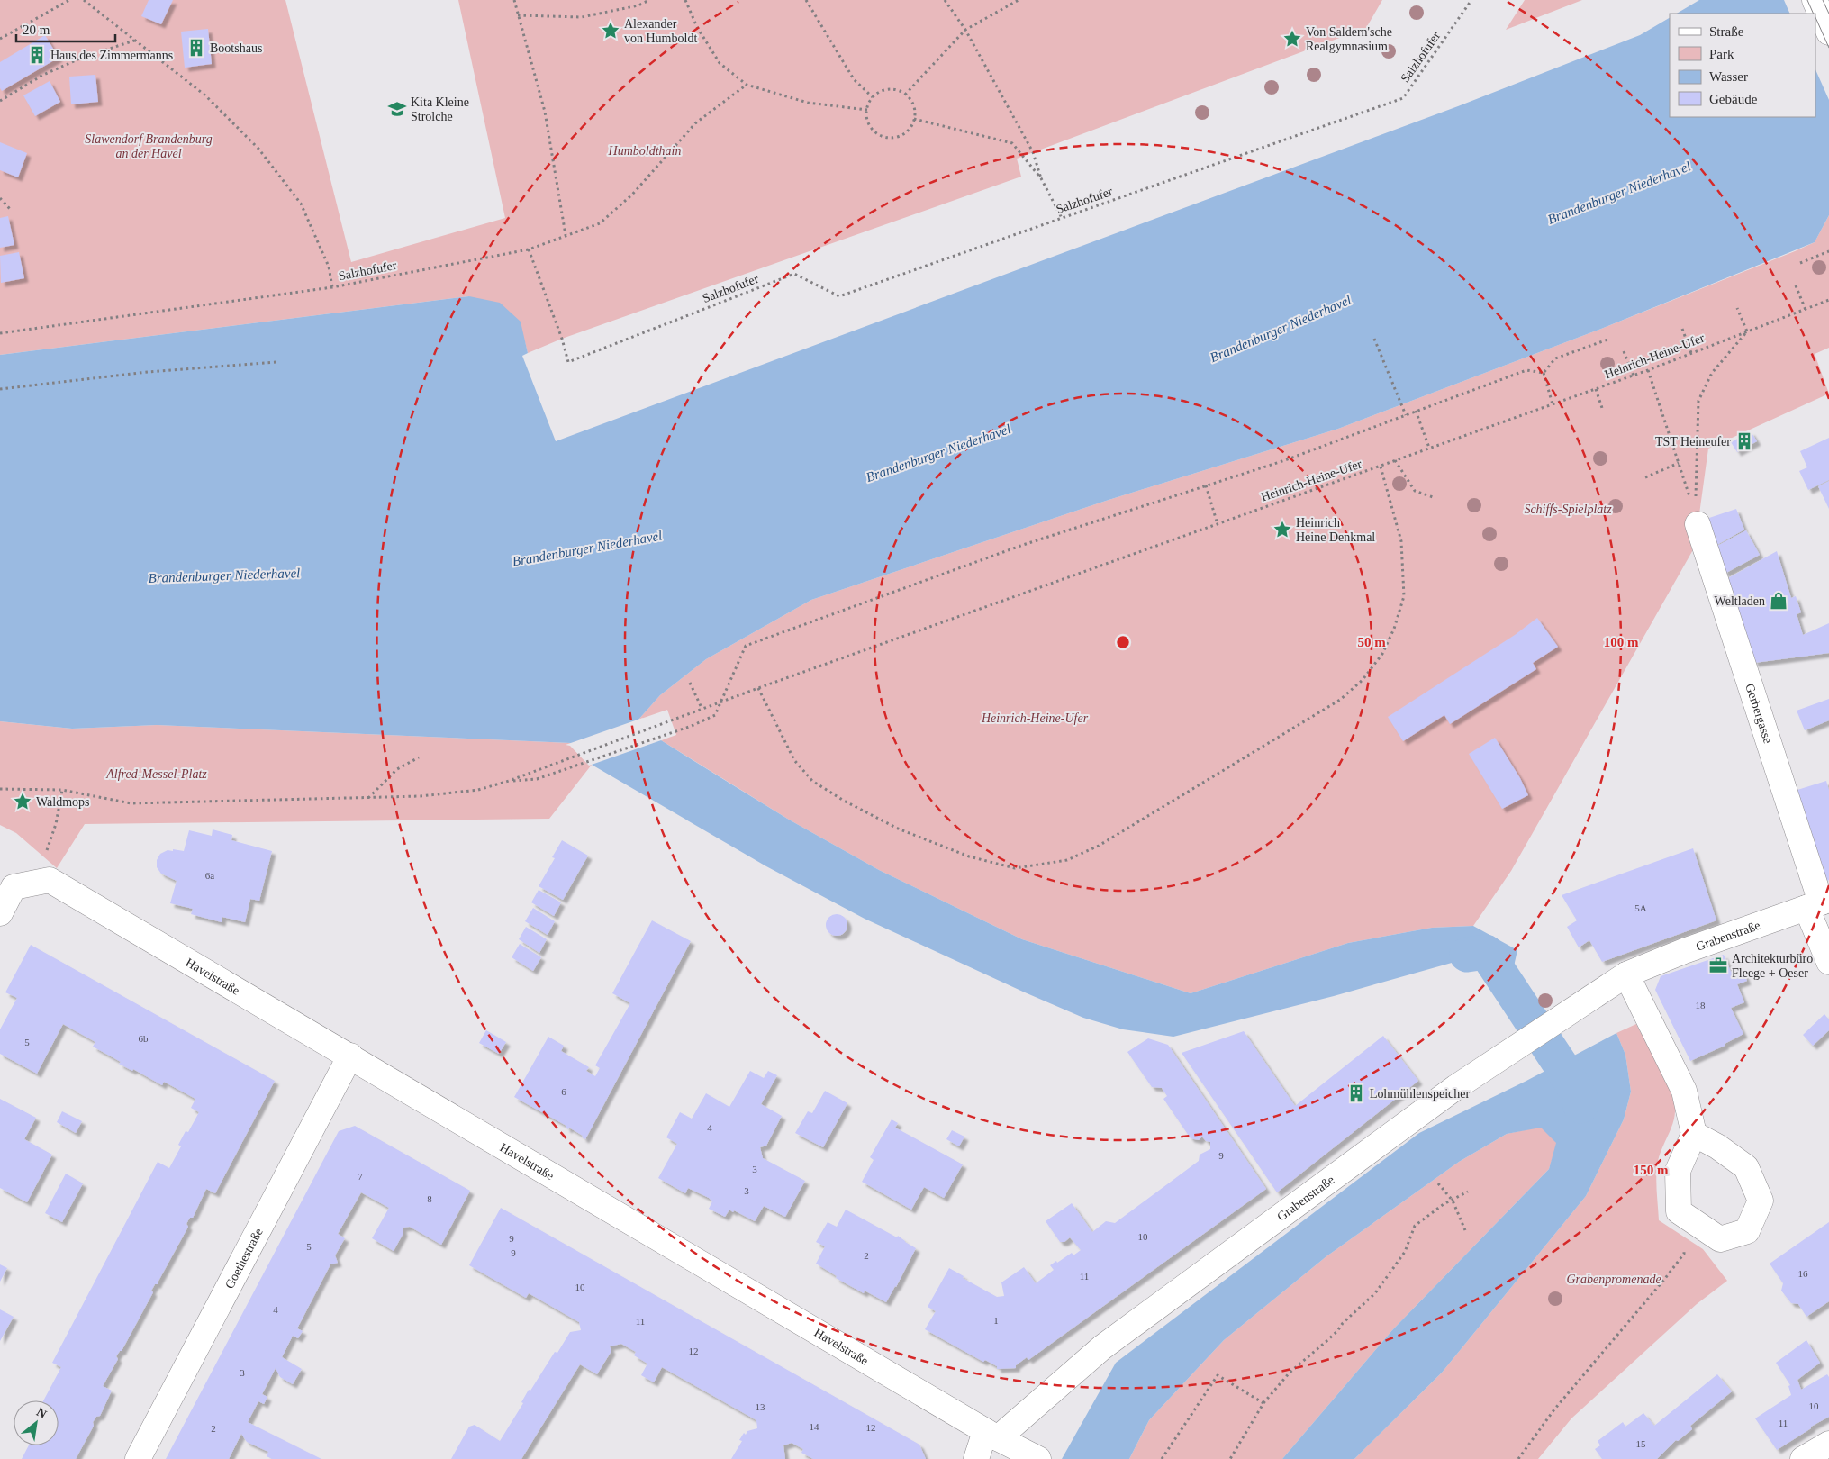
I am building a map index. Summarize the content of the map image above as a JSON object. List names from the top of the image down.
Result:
{
  "streets": {
    "street": [
      "Gerbergasse",
      "Grabenstraße",
      "Havelstraße",
      "Goethestraße"
    ],
    "path": ["Salzhofufer", "Heinrich-Heine-Ufer"]
  },
  "crossings": [
    ["Gerbergasse", "Grabenstraße"],
    ["Grabenstraße", "Havelstraße"],
    ["Havelstraße", "Goethestraße"]
  ],
  "water": ["Brandenburger Niederhavel"],
  "parks": [
    "Slawendorf Brandenburg an der Havel",
    "Humboldthain",
    "Schiffs-Spielplatz",
    "Heinrich-Heine-Ufer",
    "Alfred-Messel-Platz",
    "Grabenpromenade"
  ],
  "places": {
    "place": [
      "Alexander von Humboldt",
      "Von Saldern'sche Realgymnasium",
      "Heinrich Heine Denkmal",
      "Waldmops"
    ],
    "building": [
      "Bootshaus",
      "Haus des Zimmermanns",
      "TST Heineufer",
      "Lohmühlenspeicher"
    ],
    "school or university": ["Kita Kleine Strolche"],
    "shop": ["Weltladen"],
    "office": ["Architekturbüro Fleege + Oeser"]
  },
  "house_numbers": [
    "6a",
    "5A",
    "18",
    "6b",
    "5",
    "6",
    "4",
    "9",
    "3",
    "7",
    "3",
    "8",
    "10",
    "9",
    "5",
    "9",
    "2",
    "16",
    "11",
    "10",
    "4",
    "1",
    "11",
    "12",
    "3",
    "10",
    "13",
    "11",
    "14",
    "12",
    "2",
    "15"
  ],
  "legend": [
    "Straße",
    "Park",
    "Wasser",
    "Gebäude"
  ],
  "scale_bar": "20 m",
  "north": "top right",
  "rings": ["50 m", "100 m", "150 m"]
}
